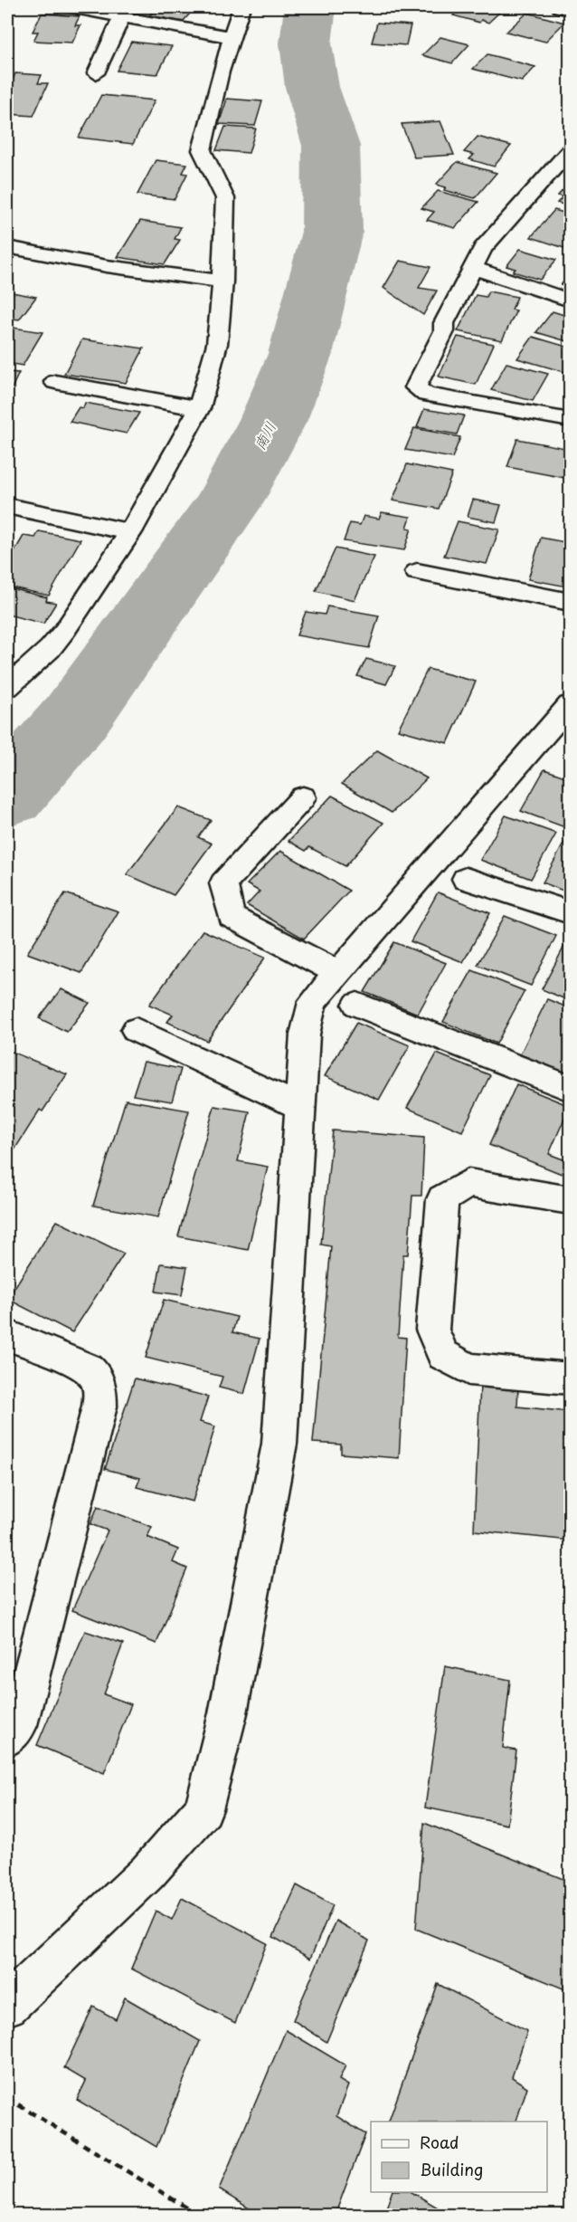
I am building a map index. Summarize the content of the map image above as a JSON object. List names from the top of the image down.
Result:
{
  "water": ["南川"],
  "legend": ["Road", "Building"]
}
